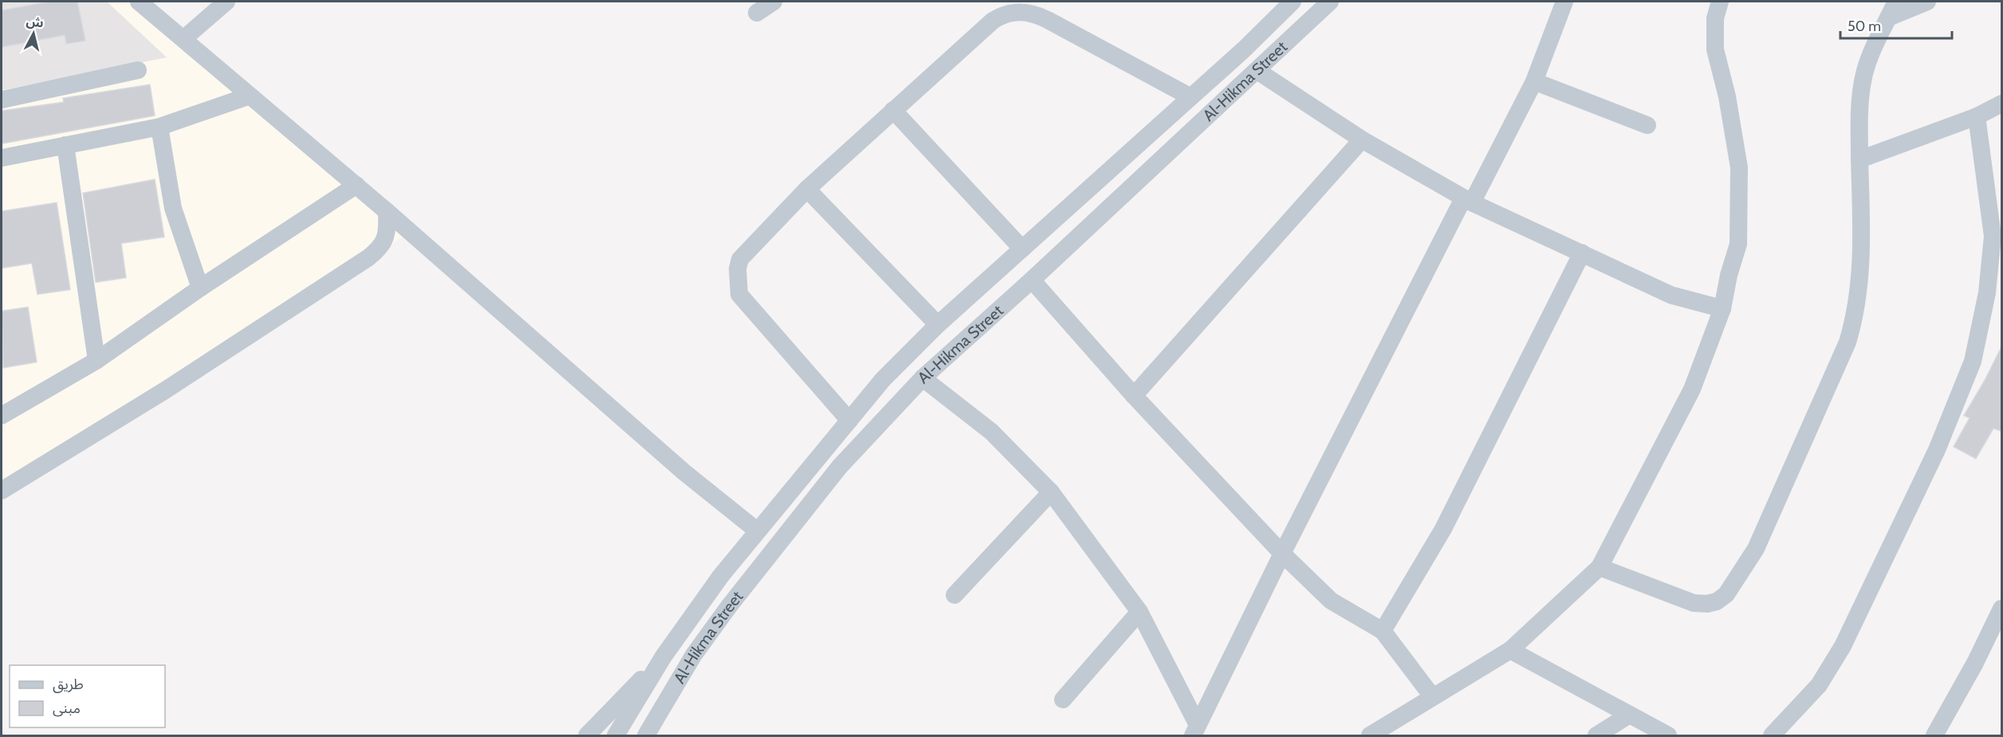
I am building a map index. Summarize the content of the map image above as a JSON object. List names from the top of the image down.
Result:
{
  "streets": {
    "street": ["Al-Hikma Street"]
  },
  "legend": ["طريق", "مبنى"],
  "scale_bar": "50 m",
  "north": "top"
}
